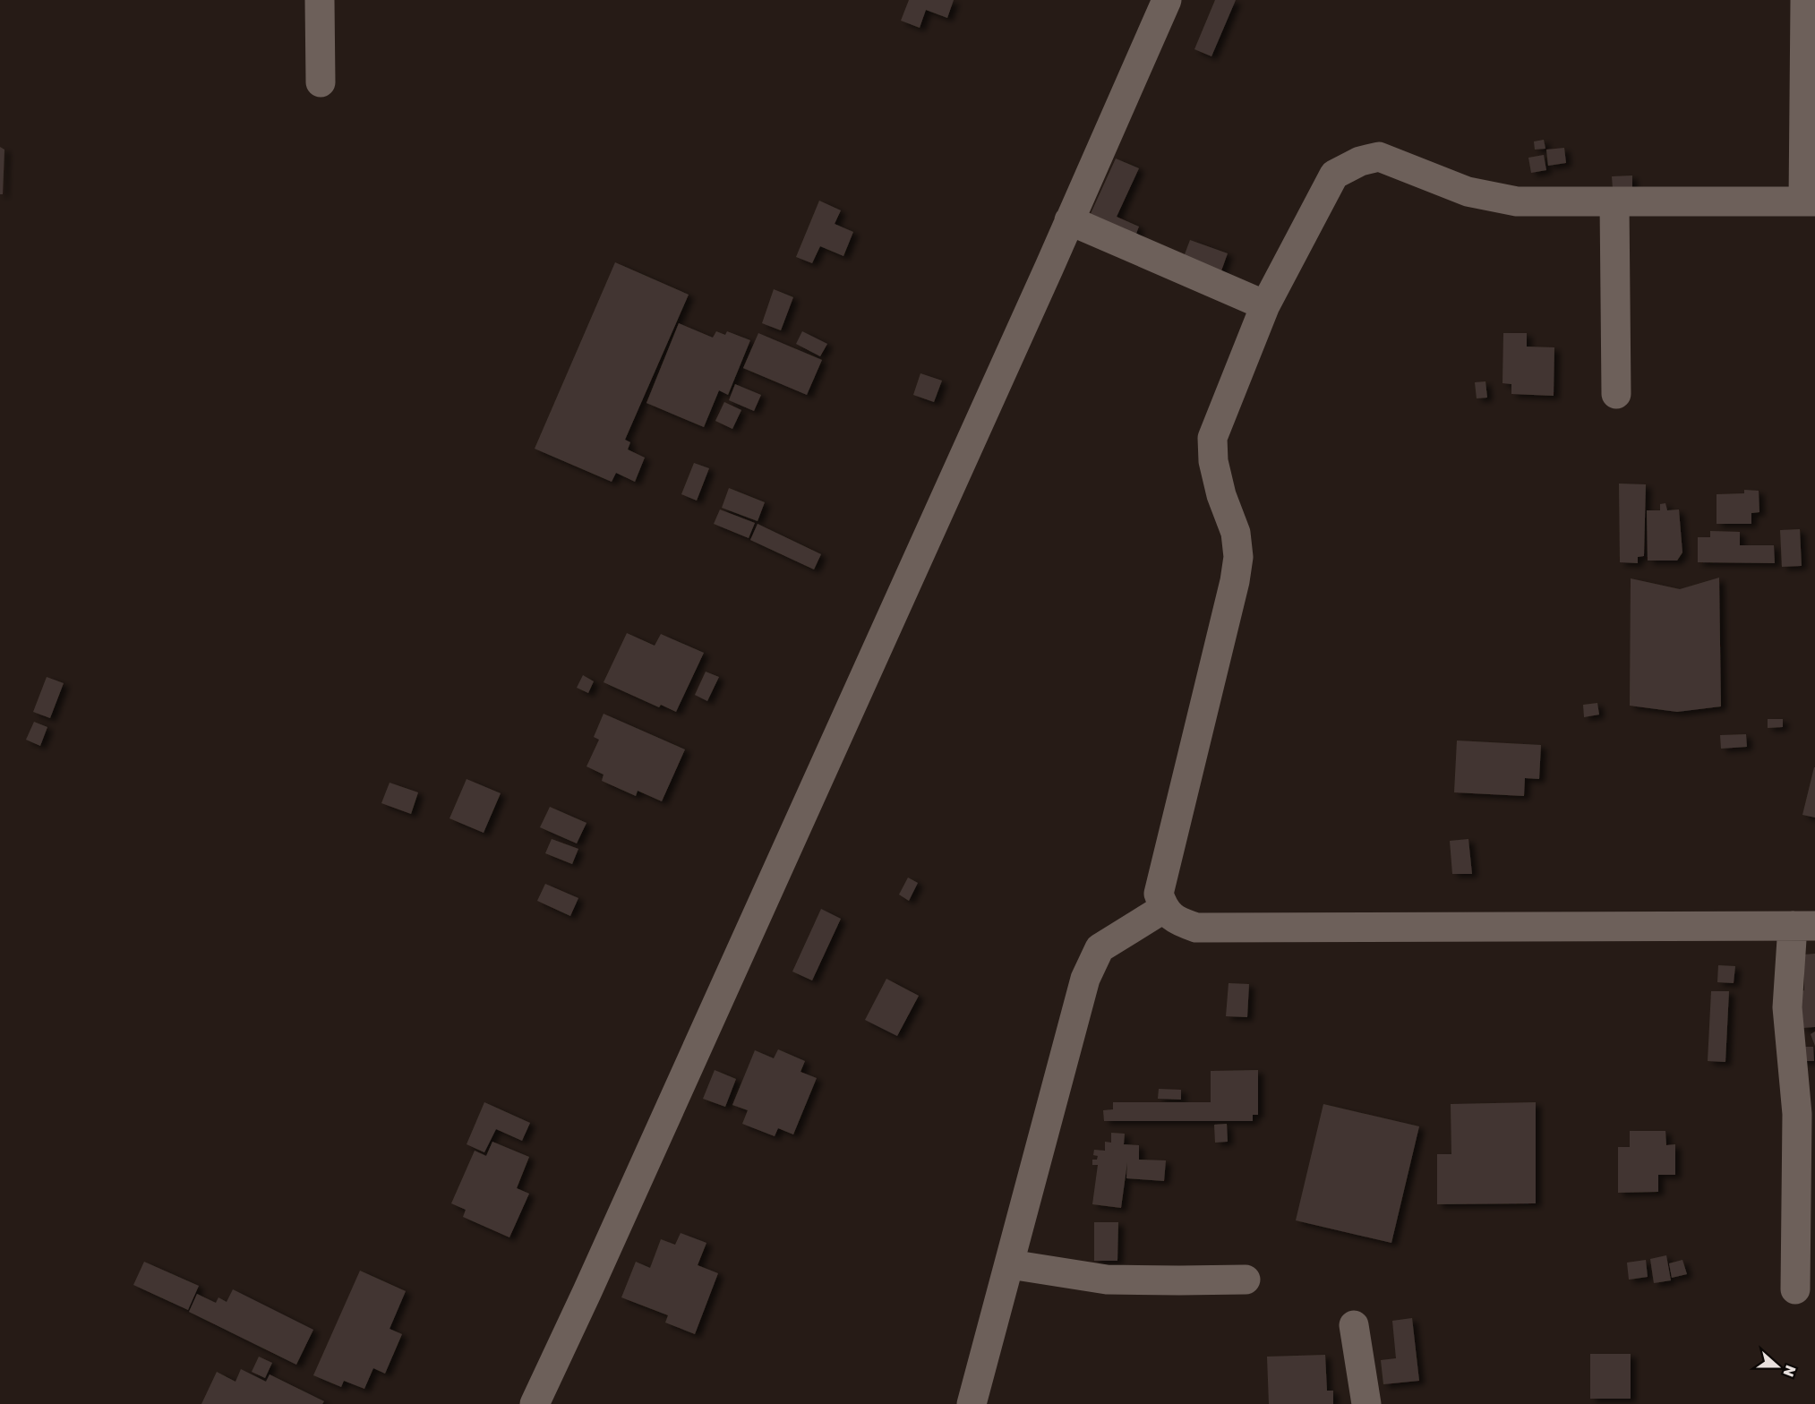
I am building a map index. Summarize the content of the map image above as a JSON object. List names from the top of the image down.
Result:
{
  "north": "right"
}
